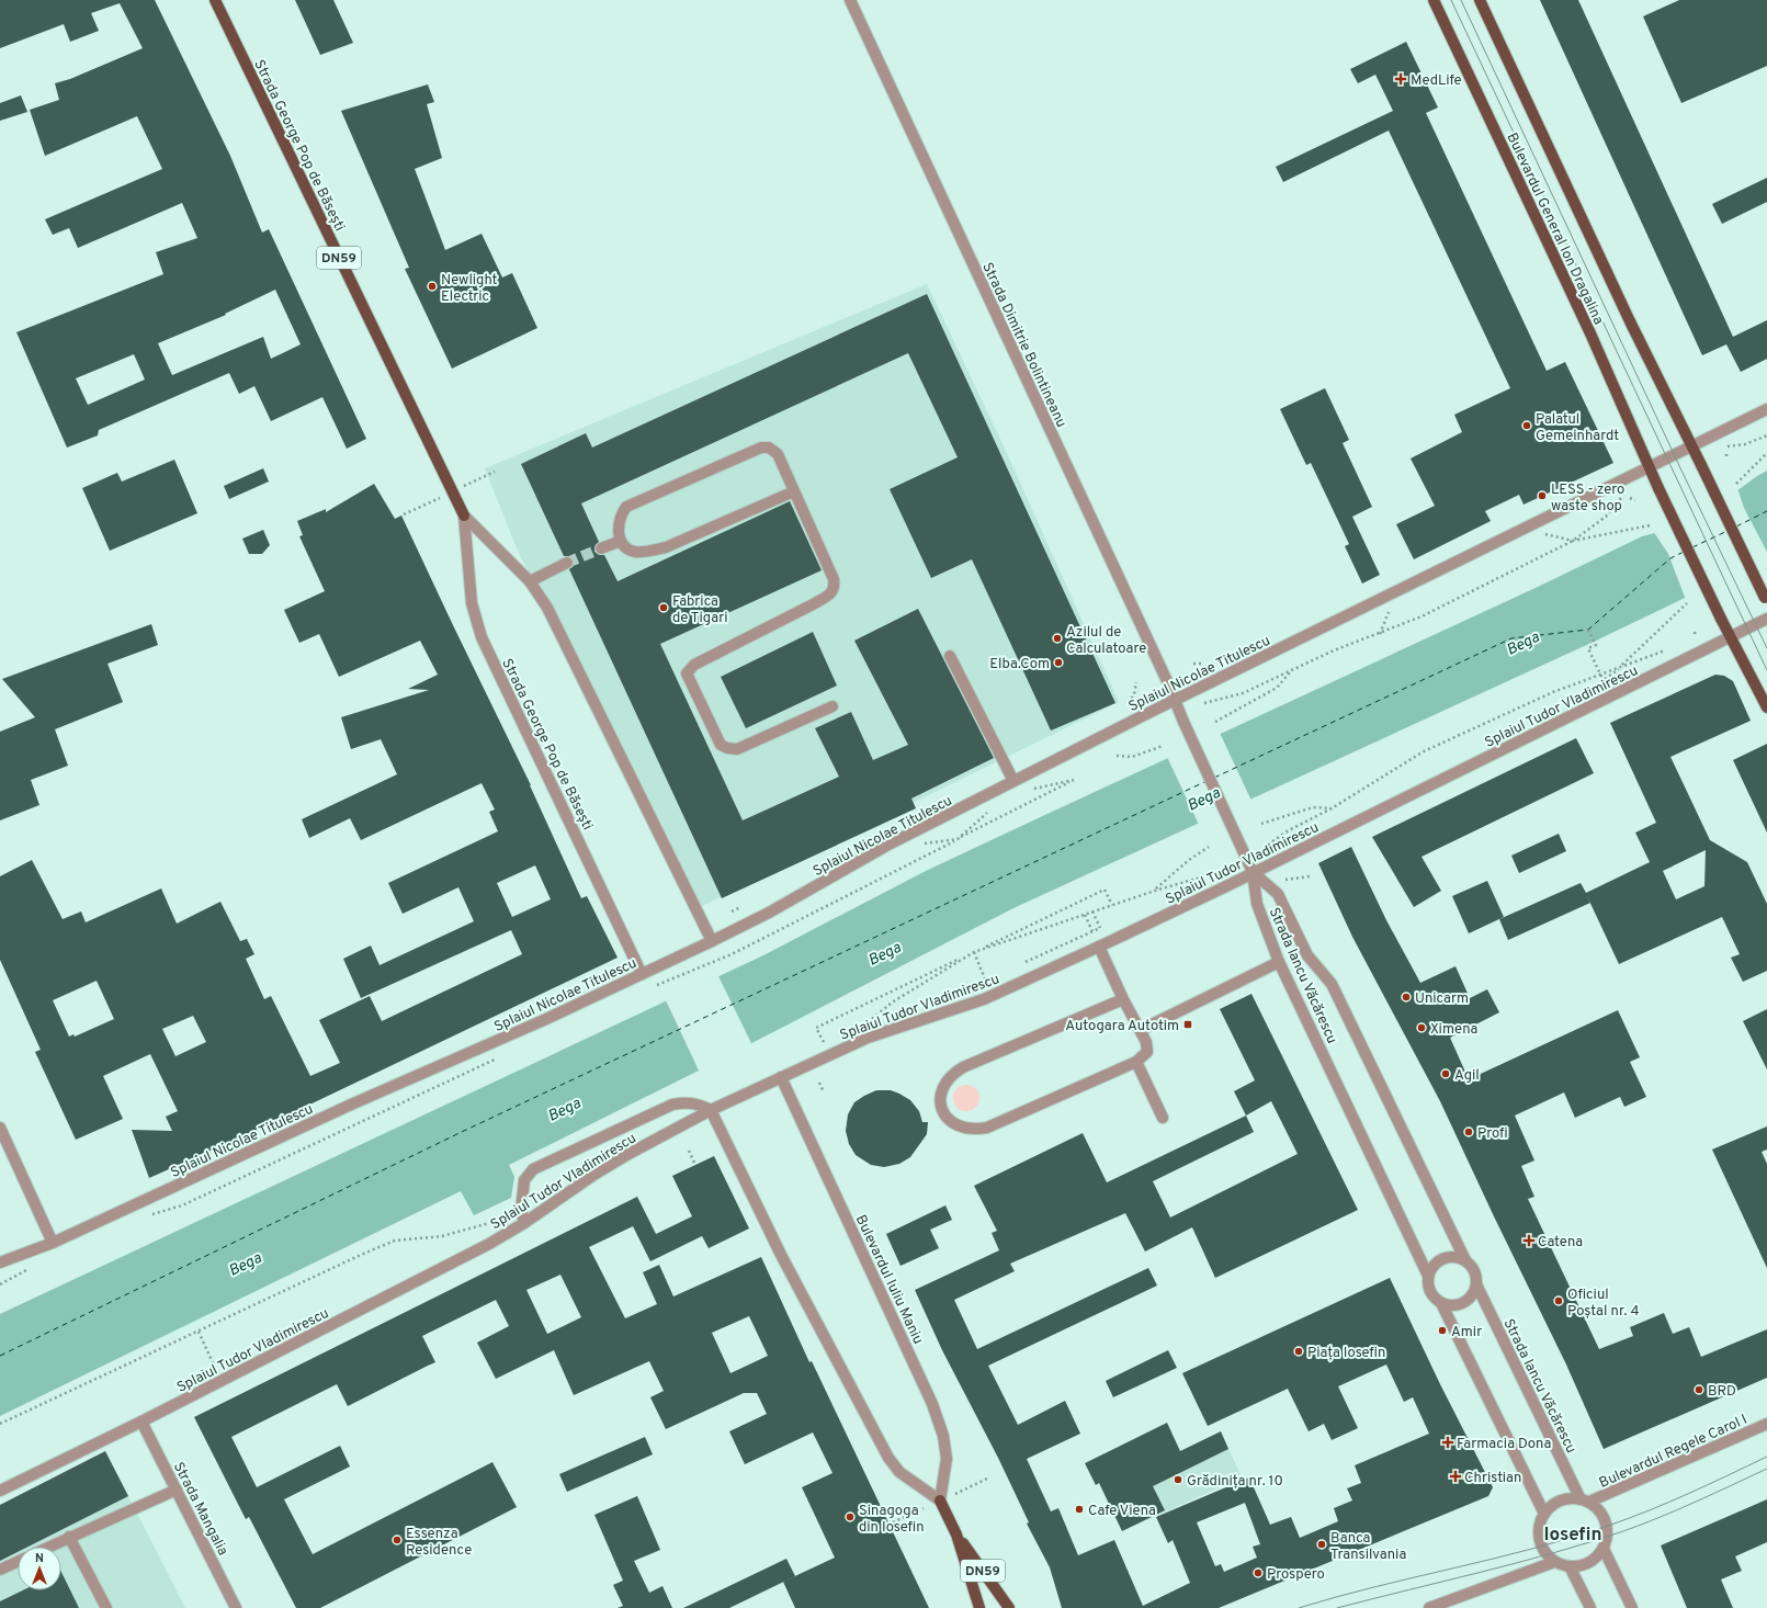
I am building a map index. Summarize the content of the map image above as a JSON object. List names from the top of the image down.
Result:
{
  "streets": {
    "main road": ["Strada George Pop de Băsești", "Bulevardul General Ion Dragalina", "DN59"],
    "street": [
      "Strada Dimitrie Bolintineanu",
      "Splaiul Nicolae Titulescu",
      "Splaiul Tudor Vladimirescu",
      "Strada Iancu Văcărescu",
      "Bulevardul Iuliu Maniu",
      "Bulevardul Regele Carol I",
      "Strada Mangalia"
    ]
  },
  "crossings": [
    ["Strada George Pop de Băsești", "Splaiul Nicolae Titulescu"],
    ["Bulevardul General Ion Dragalina", "Splaiul Nicolae Titulescu"],
    ["Bulevardul General Ion Dragalina", "Splaiul Tudor Vladimirescu"],
    ["DN59", "Bulevardul Iuliu Maniu"],
    ["Strada Dimitrie Bolintineanu", "Splaiul Nicolae Titulescu"],
    ["Strada Dimitrie Bolintineanu", "Splaiul Tudor Vladimirescu"],
    ["Strada Dimitrie Bolintineanu", "Strada Iancu Văcărescu"],
    ["Splaiul Tudor Vladimirescu", "Strada Iancu Văcărescu"],
    ["Splaiul Tudor Vladimirescu", "Bulevardul Iuliu Maniu"],
    ["Splaiul Tudor Vladimirescu", "Strada Mangalia"],
    ["Strada Iancu Văcărescu", "Bulevardul Regele Carol I"]
  ],
  "districts": ["Iosefin"],
  "water": ["Bega"],
  "places": {
    "health": [
      "MedLife",
      "Catena",
      "Farmacia Dona",
      "Christian"
    ],
    "other": [
      "Newlight Electric",
      "Palatul Gemeinhardt",
      "LESS - zero waste shop",
      "Fabrica de Tigari",
      "Azilul de Calculatoare",
      "Elba.Com",
      "Unicarm",
      "Ximena",
      "Agil",
      "Profi",
      "Oficiul Poștal nr. 4",
      "Amir",
      "Piața Iosefin",
      "BRD",
      "Grădinița nr. 10",
      "Cafe Viena",
      "Sinagoga din Iosefin",
      "Essenza Residence",
      "Banca Transilvania",
      "Prospero"
    ],
    "transit": ["Autogara Autotim"]
  },
  "north": "top"
}
